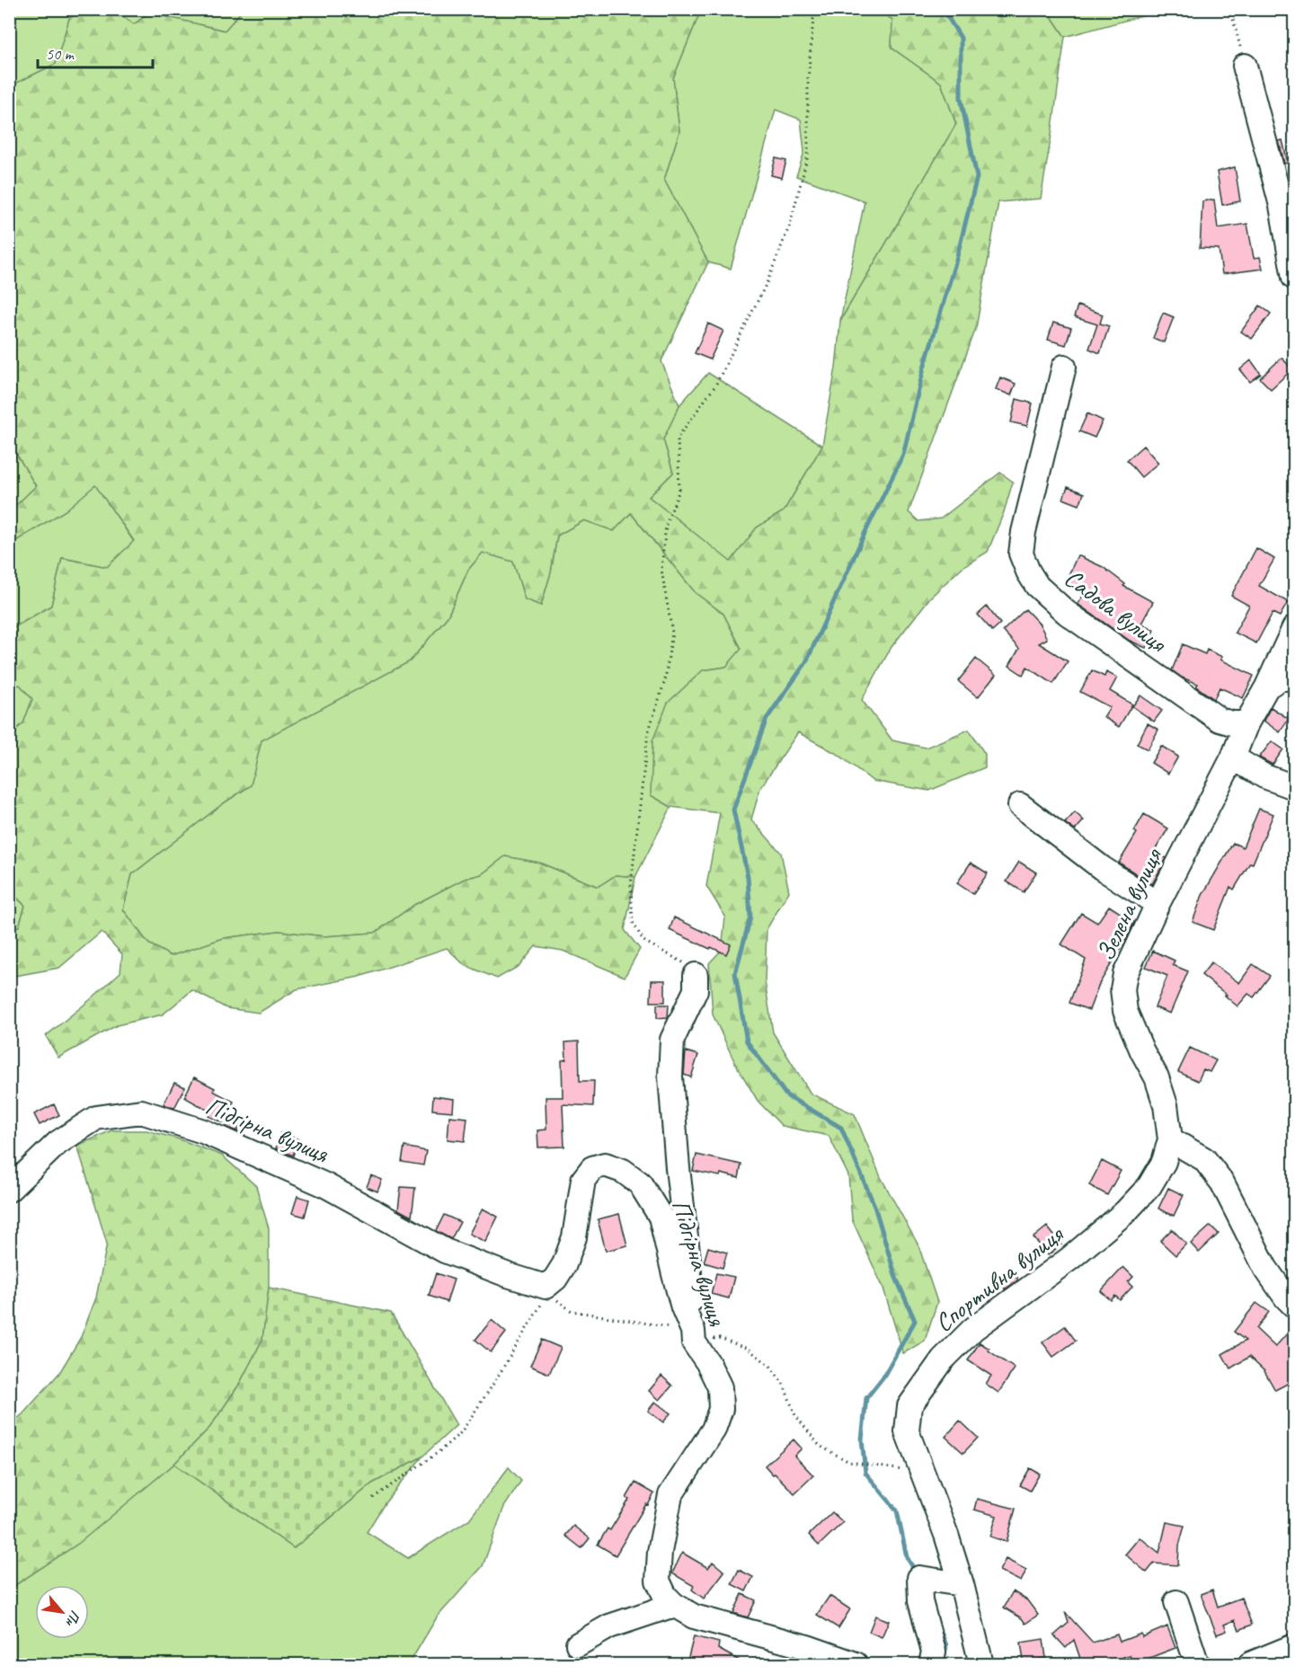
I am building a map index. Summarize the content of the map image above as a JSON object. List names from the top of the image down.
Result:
{
  "streets": {
    "street": [
      "Садова вулиця",
      "Зелена вулиця",
      "Підгірна вулиця",
      "Спортивна вулиця"
    ]
  },
  "crossings": [
    ["Садова вулиця", "Зелена вулиця"],
    ["Зелена вулиця", "Спортивна вулиця"]
  ],
  "scale_bar": "50 m",
  "north": "bottom right"
}
